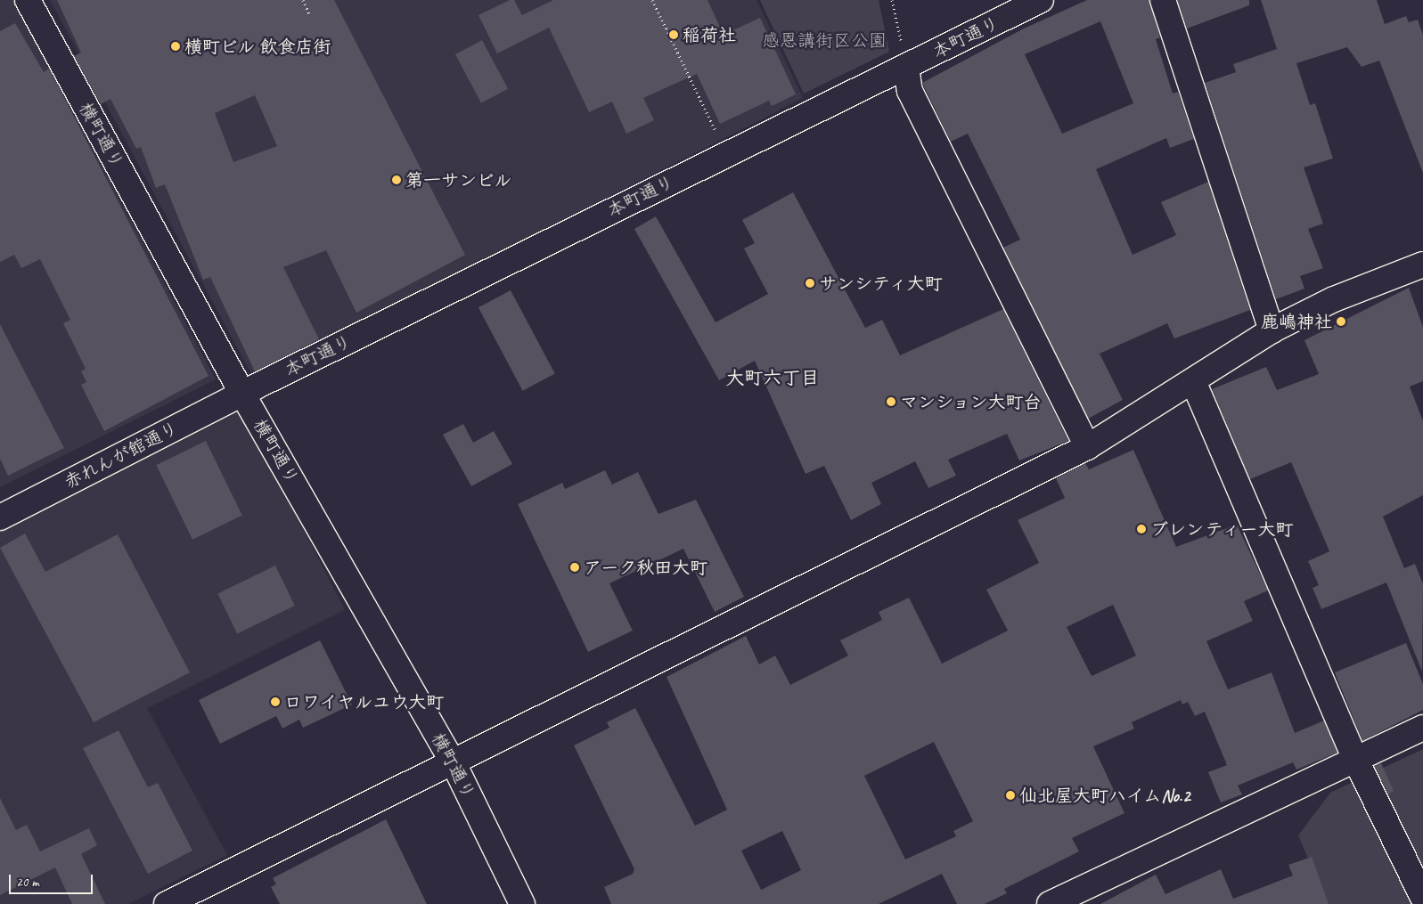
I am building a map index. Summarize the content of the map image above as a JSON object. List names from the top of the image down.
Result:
{
  "streets": {
    "street": ["本町通り", "横町通り", "赤れんが館通り"]
  },
  "crossings": [
    ["本町通り", "横町通り"],
    ["本町通り", "赤れんが館通り"],
    ["横町通り", "赤れんが館通り"]
  ],
  "districts": ["大町六丁目"],
  "parks": ["感恩講街区公園"],
  "places": [
    "稲荷社",
    "横町ビル 飲食店街",
    "第一サンビル",
    "サンシティ大町",
    "鹿嶋神社",
    "マンション大町台",
    "ブレンティー大町",
    "アーク秋田大町",
    "ロワイヤルユウ大町",
    "仙北屋大町ハイムNo.2"
  ],
  "scale_bar": "20 m"
}
